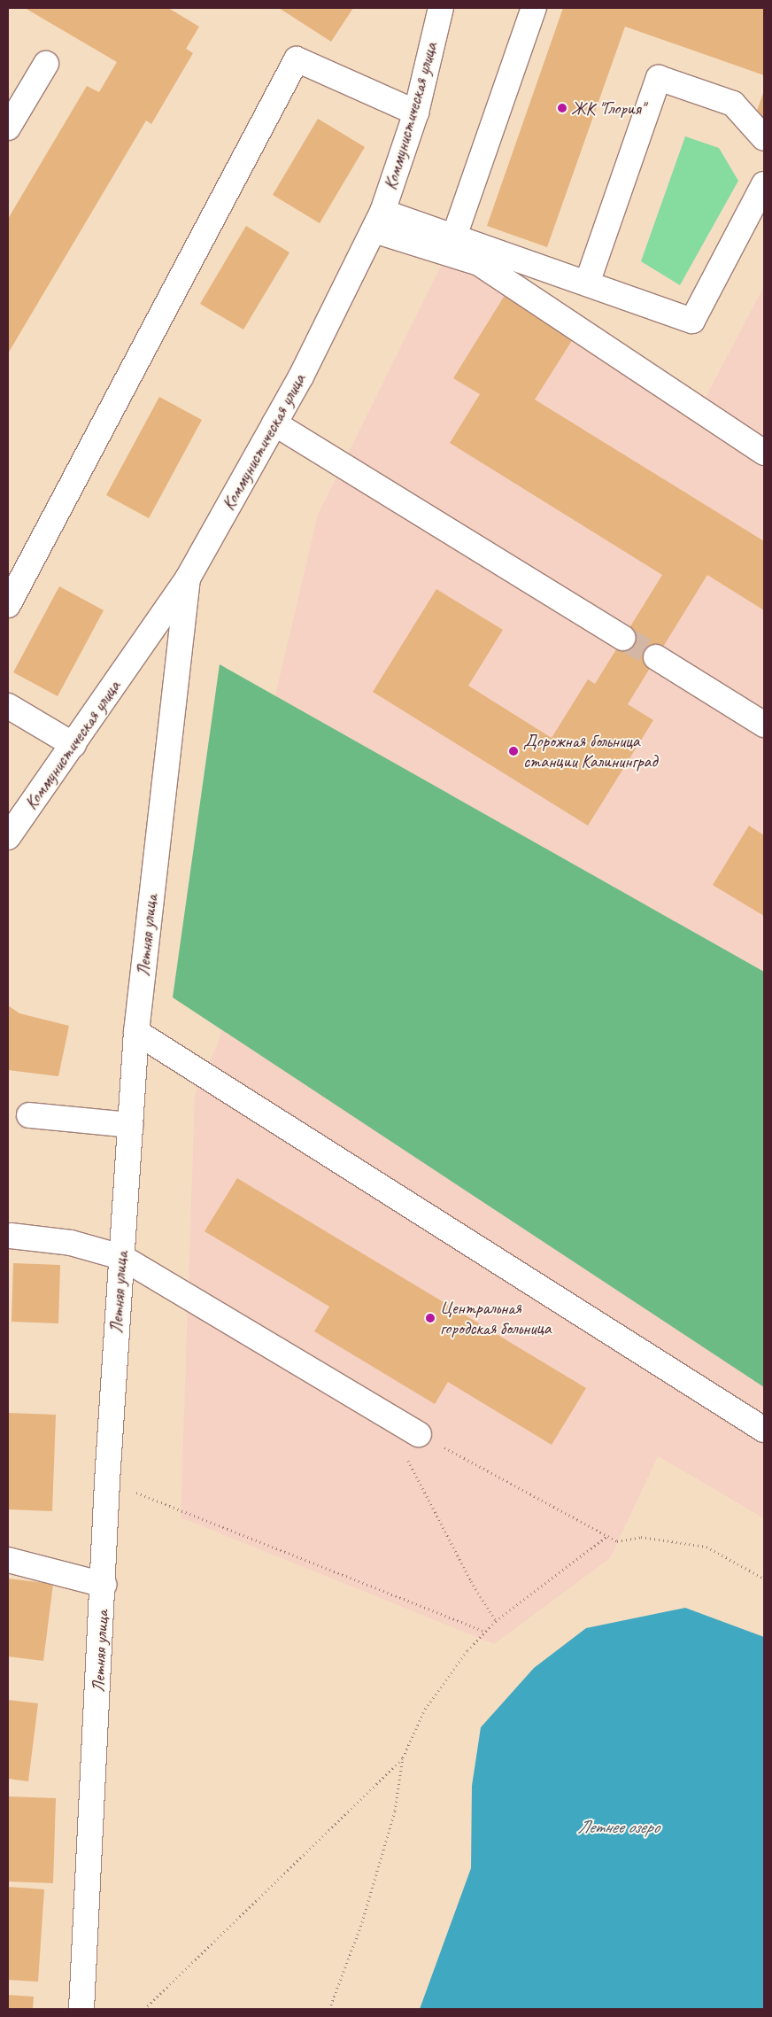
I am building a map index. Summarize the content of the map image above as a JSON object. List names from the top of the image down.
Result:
{
  "streets": {
    "street": ["Коммунистическая улица", "Летняя улица"]
  },
  "crossings": [
    ["Коммунистическая улица", "Летняя улица"]
  ],
  "water": ["Летнее озеро"],
  "places": ["ЖК \"Глория\"", "Дорожная больница станции Калининград", "Центральная городская больница"]
}
